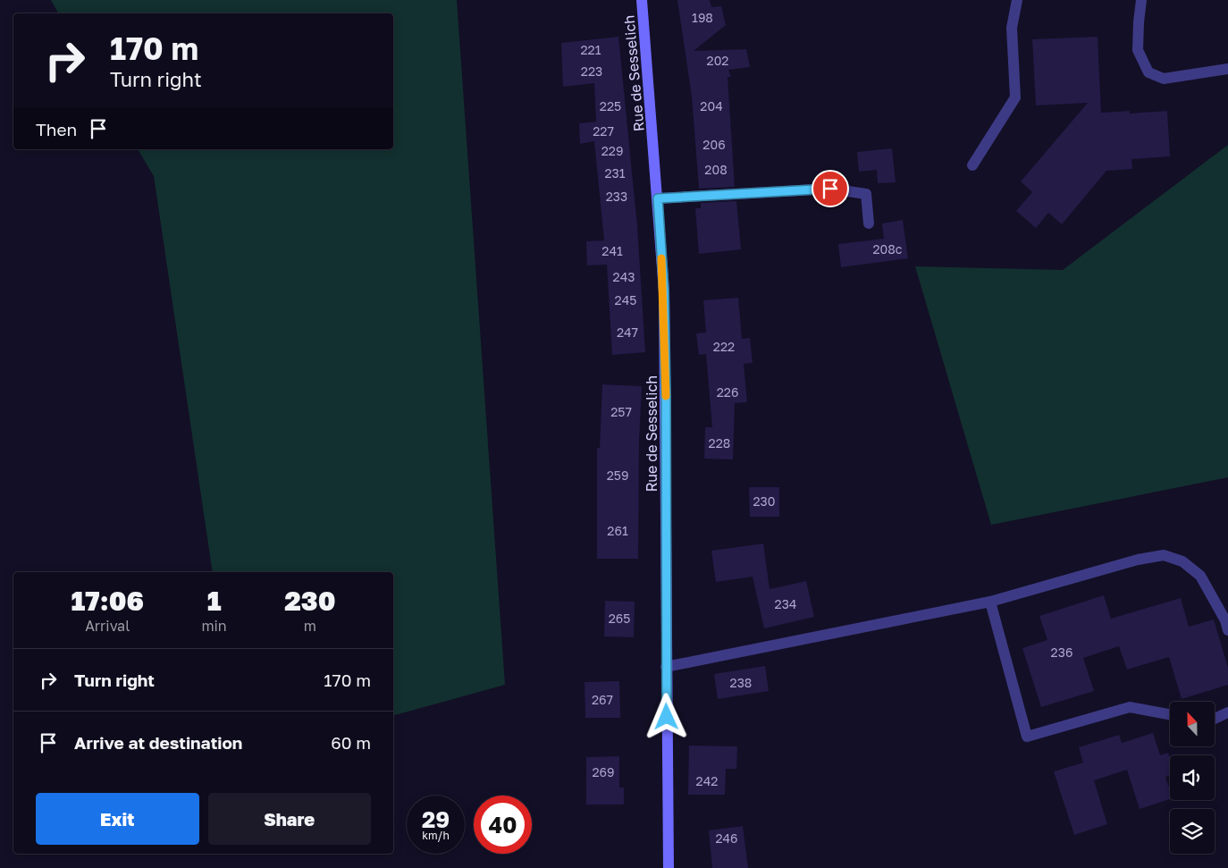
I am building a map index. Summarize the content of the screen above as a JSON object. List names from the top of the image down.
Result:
{
  "streets": {
    "street": ["Rue de Sesselich"]
  },
  "house_numbers": [
    "198",
    "221",
    "202",
    "223",
    "225",
    "204",
    "227",
    "206",
    "229",
    "208",
    "231",
    "233",
    "208c",
    "241",
    "243",
    "245",
    "247",
    "222",
    "226",
    "257",
    "228",
    "259",
    "230",
    "261",
    "234",
    "265",
    "236",
    "238",
    "267",
    "269",
    "242",
    "246"
  ],
  "north": "top",
  "page": {
    "turn": ["170 m", "Turn right"],
    "then": "Then",
    "eta": [
      "17:06",
      "Arrival",
      "1",
      "min",
      "230",
      "m"
    ],
    "list": [
      {
        "name": "Turn right",
        "value": "170 m"
      },
      {
        "name": "Arrive at destination",
        "value": "60 m"
      }
    ],
    "buttons": ["Exit", "Share"],
    "speed": "29 km/h",
    "limit": "40"
  }
}
